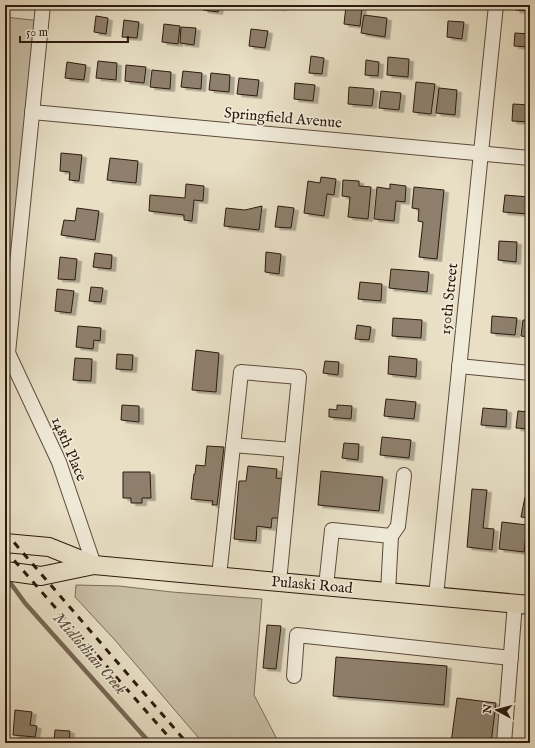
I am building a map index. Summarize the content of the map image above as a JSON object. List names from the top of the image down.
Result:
{
  "streets": {
    "main road": ["Pulaski Road"],
    "street": ["Springfield Avenue", "150th Street", "148th Place"]
  },
  "crossings": [
    ["Springfield Avenue", "150th Street"],
    ["150th Street", "Pulaski Road"],
    ["148th Place", "Pulaski Road"]
  ],
  "water": ["Midlothian Creek"],
  "scale_bar": "50 m",
  "north": "left"
}
